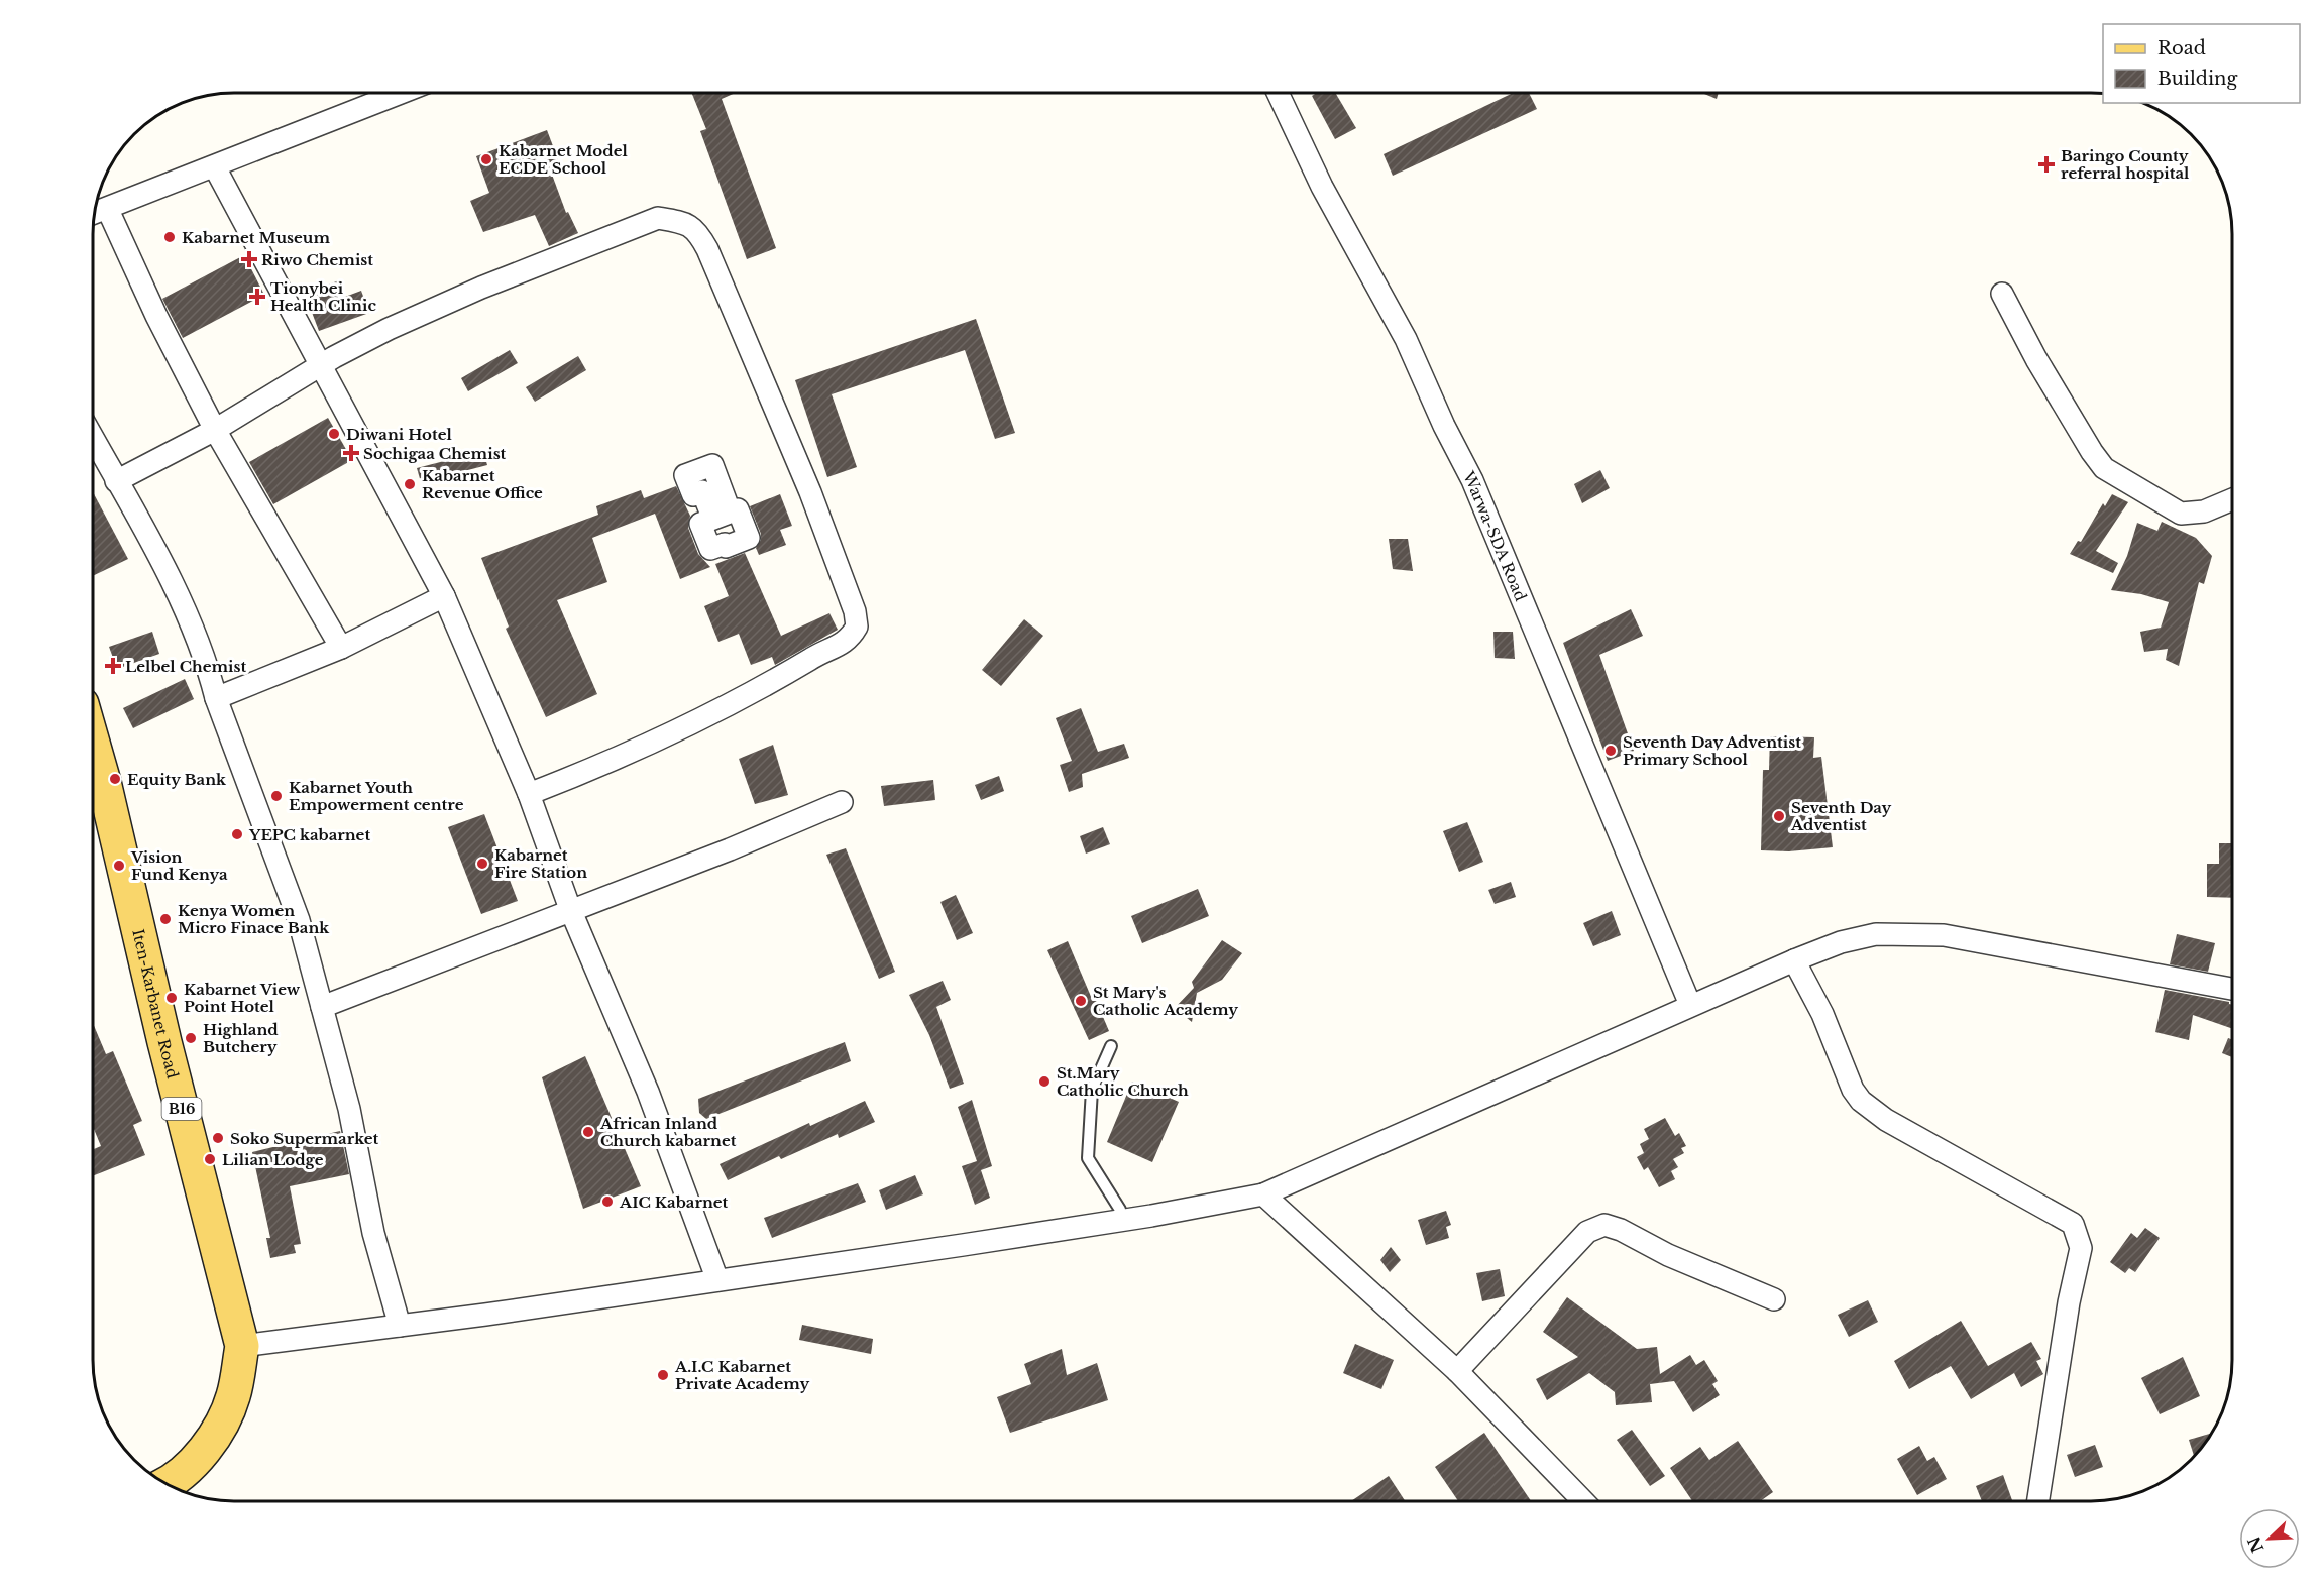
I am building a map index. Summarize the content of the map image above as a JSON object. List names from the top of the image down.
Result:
{
  "streets": {
    "main road": ["Iten-Karbanet Road", "B16"],
    "street": ["Warwa-SDA Road"]
  },
  "places": {
    "other": [
      "Kabarnet Model ECDE School",
      "Kabarnet Museum",
      "Diwani Hotel",
      "Kabarnet Revenue Office",
      "Seventh Day Adventist Primary School",
      "Equity Bank",
      "Kabarnet Youth Empowerment centre",
      "Seventh Day Adventist",
      "YEPC kabarnet",
      "Kabarnet Fire Station",
      "Vision Fund Kenya",
      "Kenya Women Micro Finace Bank",
      "Kabarnet View Point Hotel",
      "St Mary's Catholic Academy",
      "Highland Butchery",
      "St.Mary Catholic Church",
      "African Inland Church kabarnet",
      "Soko Supermarket",
      "Lilian Lodge",
      "AIC Kabarnet",
      "A.I.C Kabarnet Private Academy"
    ],
    "health": [
      "Baringo County referral hospital",
      "Riwo Chemist",
      "Tionybei Health Clinic",
      "Sochigaa Chemist",
      "Lelbel Chemist"
    ]
  },
  "legend": ["Road", "Building"],
  "north": "bottom left"
}
